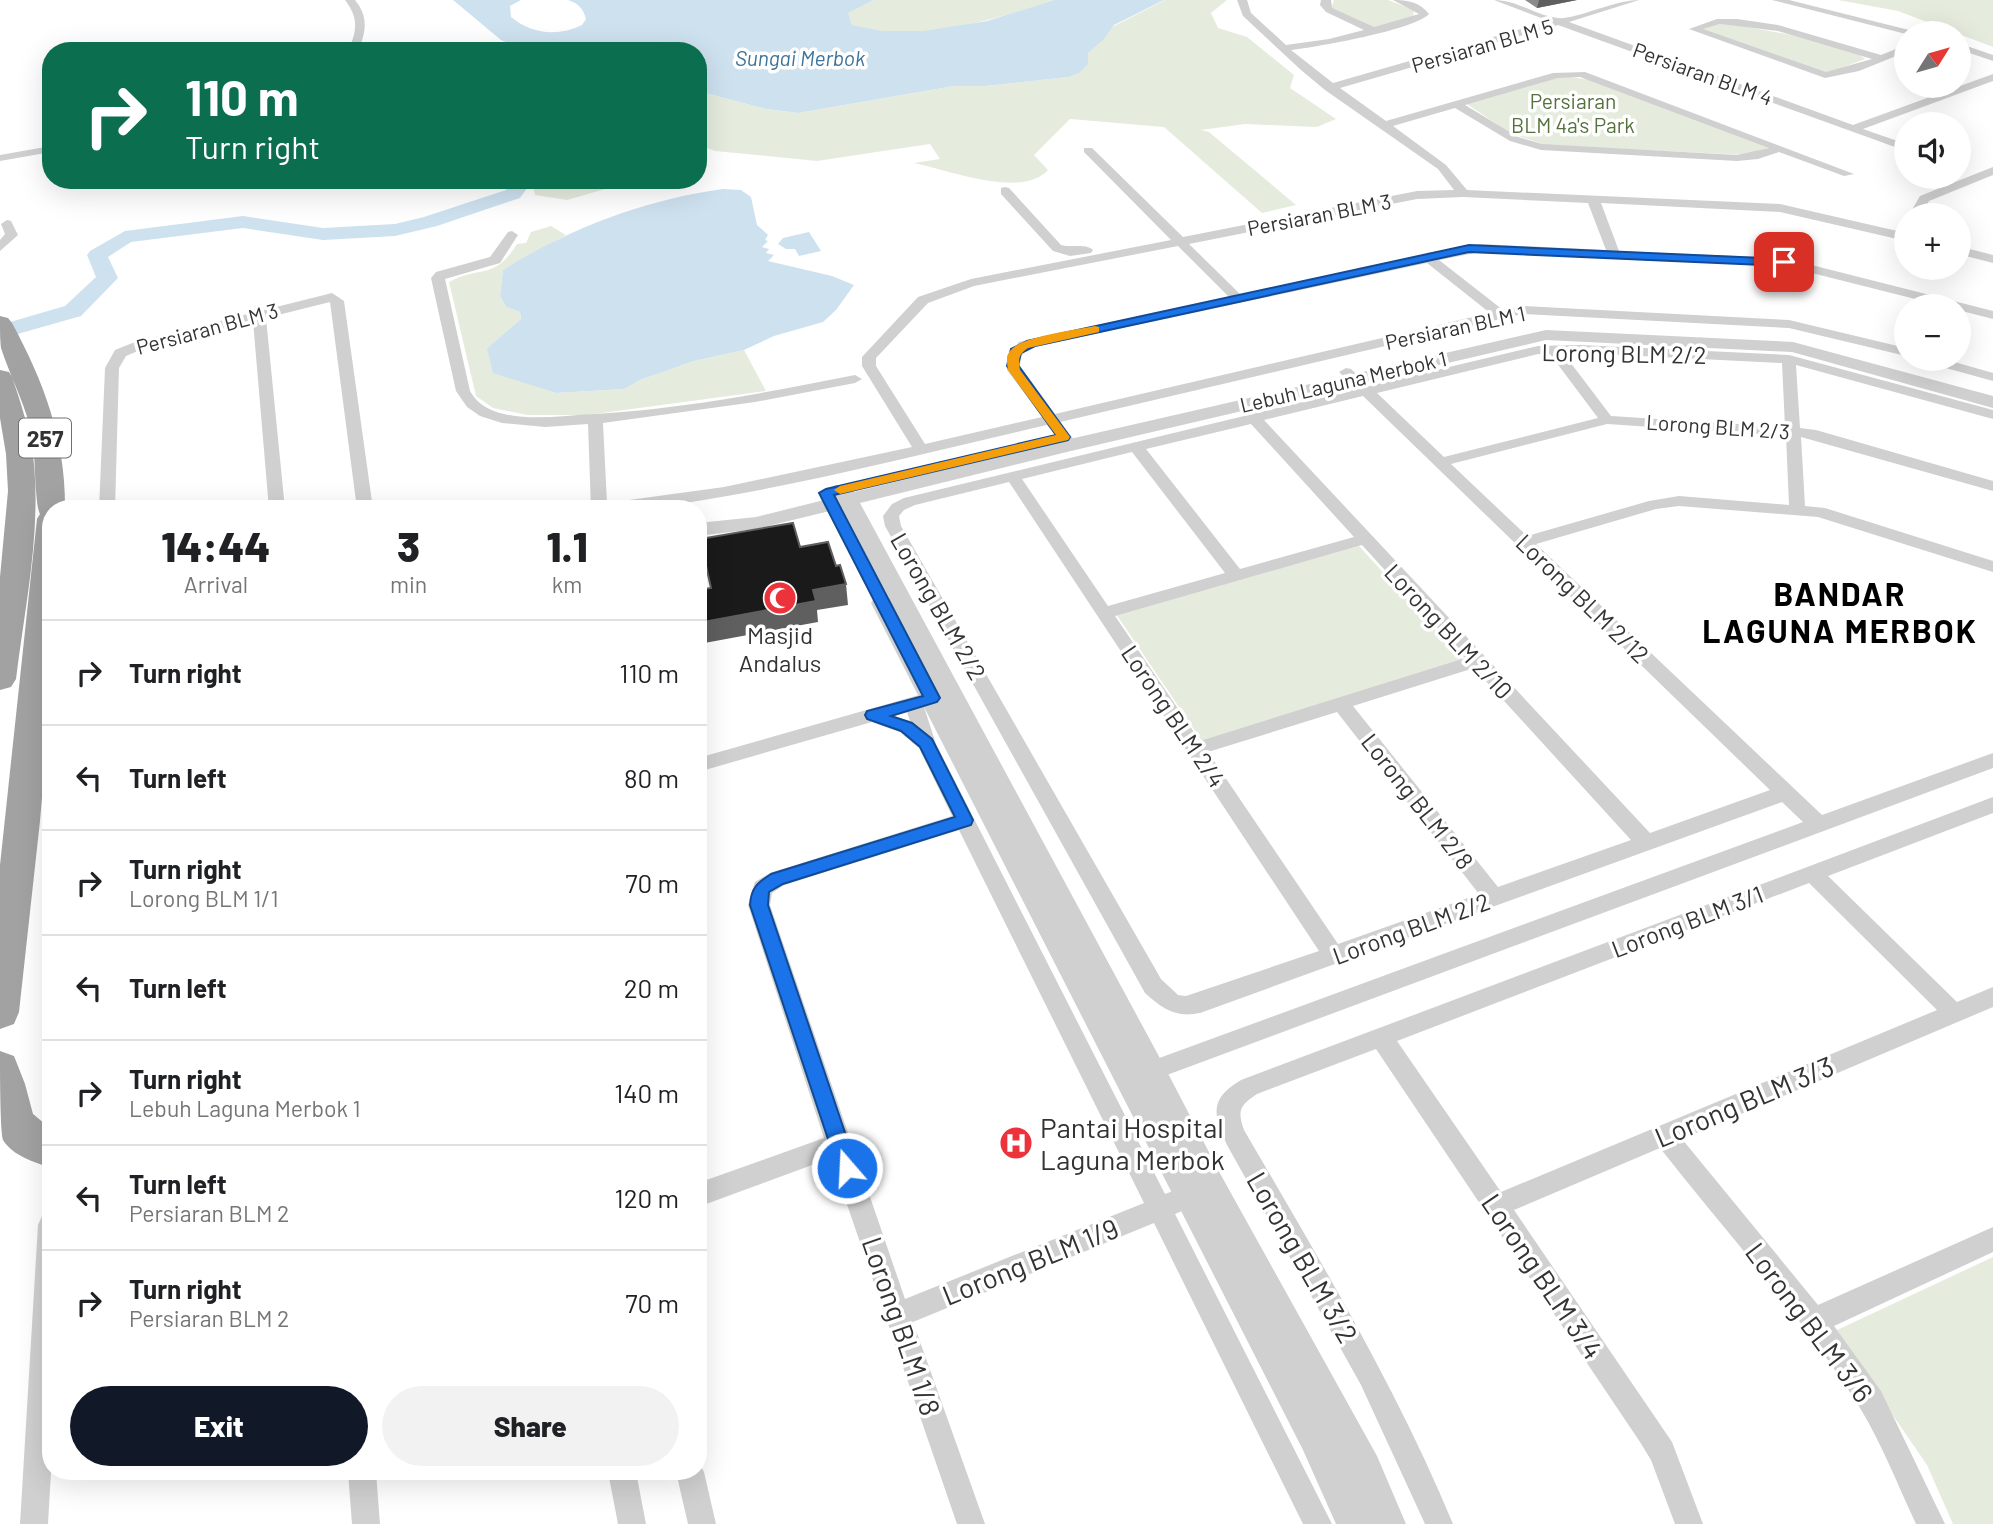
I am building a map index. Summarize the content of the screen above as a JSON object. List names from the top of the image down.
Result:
{
  "streets": {
    "highway": ["257"],
    "street": [
      "Persiaran BLM 5",
      "Persiaran BLM 4",
      "Persiaran BLM 3",
      "Persiaran BLM 1",
      "Lorong BLM 2/2",
      "Lebuh Laguna Merbok 1",
      "Lorong BLM 2/3",
      "Lorong BLM 2/12",
      "Lorong BLM 2/10",
      "Lorong BLM 2/4",
      "Lorong BLM 2/8",
      "Lorong BLM 3/1",
      "Lorong BLM 3/3",
      "Lorong BLM 3/2",
      "Lorong BLM 1/9",
      "Lorong BLM 3/4",
      "Lorong BLM 3/6",
      "Lorong BLM 1/8"
    ]
  },
  "crossings": [
    ["Persiaran BLM 5", "Persiaran BLM 4"],
    ["Lorong BLM 2/2", "Lebuh Laguna Merbok 1"],
    ["Lorong BLM 2/2", "Lorong BLM 2/12"],
    ["Lorong BLM 2/2", "Lorong BLM 2/10"],
    ["Lorong BLM 2/2", "Lorong BLM 2/4"],
    ["Lorong BLM 2/2", "Lorong BLM 2/8"],
    ["Lebuh Laguna Merbok 1", "Lorong BLM 2/12"],
    ["Lorong BLM 2/3", "Lorong BLM 2/12"],
    ["Lorong BLM 3/1", "Lorong BLM 3/2"],
    ["Lorong BLM 3/1", "Lorong BLM 3/4"],
    ["Lorong BLM 3/3", "Lorong BLM 3/4"],
    ["Lorong BLM 3/3", "Lorong BLM 3/6"],
    ["Lorong BLM 3/2", "Lorong BLM 3/4"],
    ["Lorong BLM 1/9", "Lorong BLM 1/8"]
  ],
  "districts": ["BANDAR LAGUNA MERBOK"],
  "water": ["Sungai Merbok"],
  "parks": ["Persiaran BLM 4a's Park"],
  "places": {
    "mosque": ["Masjid Andalus"],
    "hospital": ["Pantai Hospital Laguna Merbok"]
  },
  "north": "top right",
  "page": {
    "map_buttons": ["+", "−"],
    "turn": ["110 m", "Turn right"],
    "eta": [
      "14:44",
      "Arrival",
      "3",
      "min",
      "1.1",
      "km"
    ],
    "list": [
      {
        "name": "Turn right",
        "value": "110 m"
      },
      {
        "name": "Turn left",
        "value": "80 m"
      },
      {
        "name": "Turn right",
        "note": "Lorong BLM 1/1",
        "value": "70 m"
      },
      {
        "name": "Turn left",
        "value": "20 m"
      },
      {
        "name": "Turn right",
        "note": "Lebuh Laguna Merbok 1",
        "value": "140 m"
      },
      {
        "name": "Turn left",
        "note": "Persiaran BLM 2",
        "value": "120 m"
      },
      {
        "name": "Turn right",
        "note": "Persiaran BLM 2",
        "value": "70 m"
      }
    ],
    "buttons": ["Exit", "Share"]
  }
}
